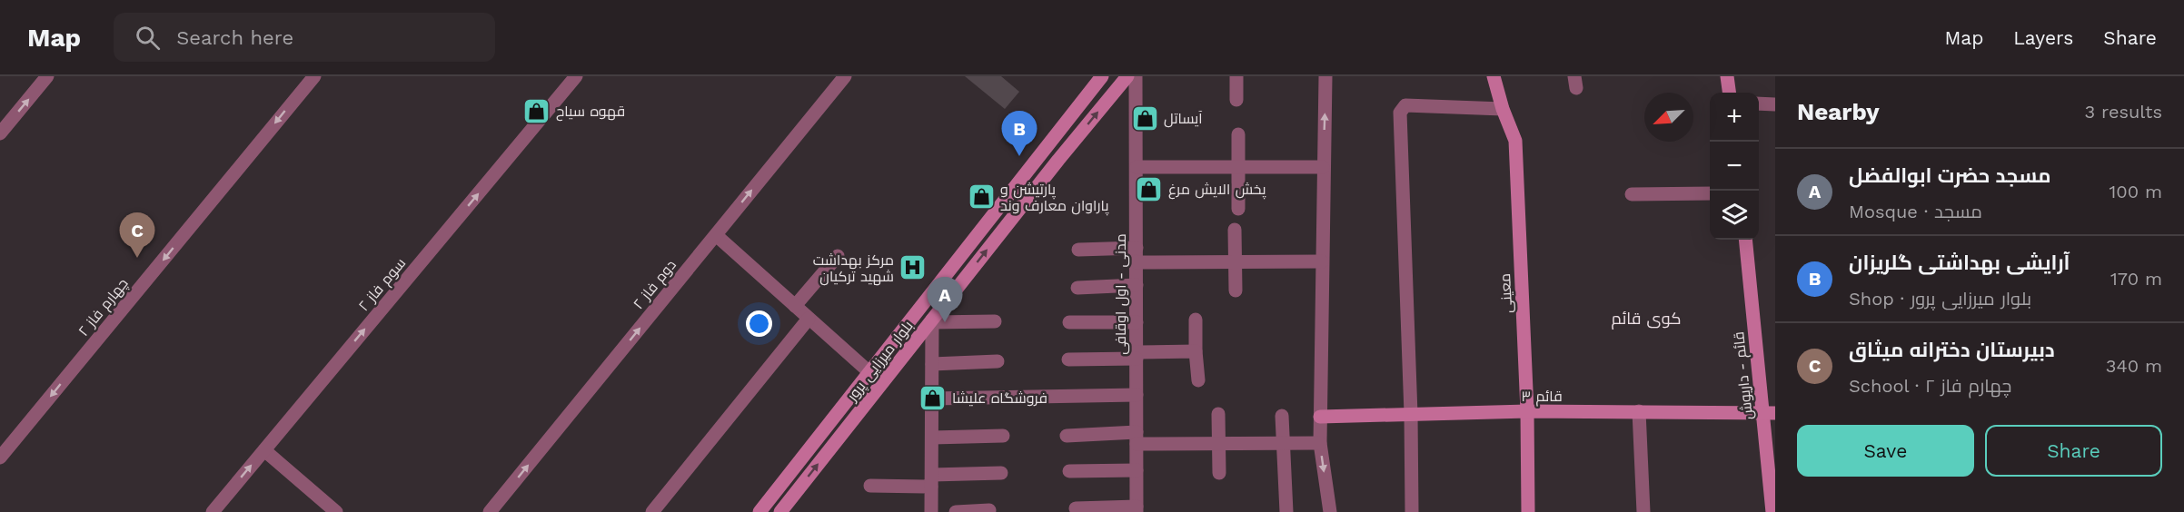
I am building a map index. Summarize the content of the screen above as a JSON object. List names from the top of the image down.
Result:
{
  "streets": {
    "main road": [
      "معینی",
      "بلوار میرزایی پرور",
      "قائم - داریوش",
      "قائم ۳"
    ],
    "street": [
      "سوم فاز ۲",
      "دوم فاز ۲",
      "مدنی - اول اوقافی",
      "چهارم فاز ۲"
    ]
  },
  "crossings": [
    ["معینی", "قائم ۳"],
    ["قائم - داریوش", "قائم ۳"]
  ],
  "one_way": ["سوم فاز ۲", "دوم فاز ۲", "چهارم فاز ۲"],
  "districts": ["کوی قائم"],
  "places": {
    "shop": [
      "قهوه سیاح",
      "آیساتل",
      "پخش الایش مرغ",
      "پارتیشن و پاراوان معارف وند",
      "فروشگاه علیشا"
    ],
    "hospital": ["مرکز بهداشت شهید ترکیان"]
  },
  "north": "bottom left",
  "page": {
    "header": "Map",
    "search": "Search here",
    "nav": ["Map", "Layers", "Share"],
    "heading": ["Nearby", "3 results"],
    "map_buttons": ["+", "−"],
    "pins": ["B", "C", "A"],
    "list": [
      {
        "mark": "A",
        "name": "مسجد حضرت ابوالفضل",
        "note": "Mosque · مسجد",
        "value": "100 m"
      },
      {
        "mark": "B",
        "name": "آرایشی بهداشتی گلریزان",
        "note": "Shop · بلوار میرزایی پرور",
        "value": "170 m"
      },
      {
        "mark": "C",
        "name": "دبیرستان دخترانه میثاق",
        "note": "School · چهارم فاز ۲",
        "value": "340 m"
      }
    ],
    "buttons": ["Save", "Share"]
  }
}
